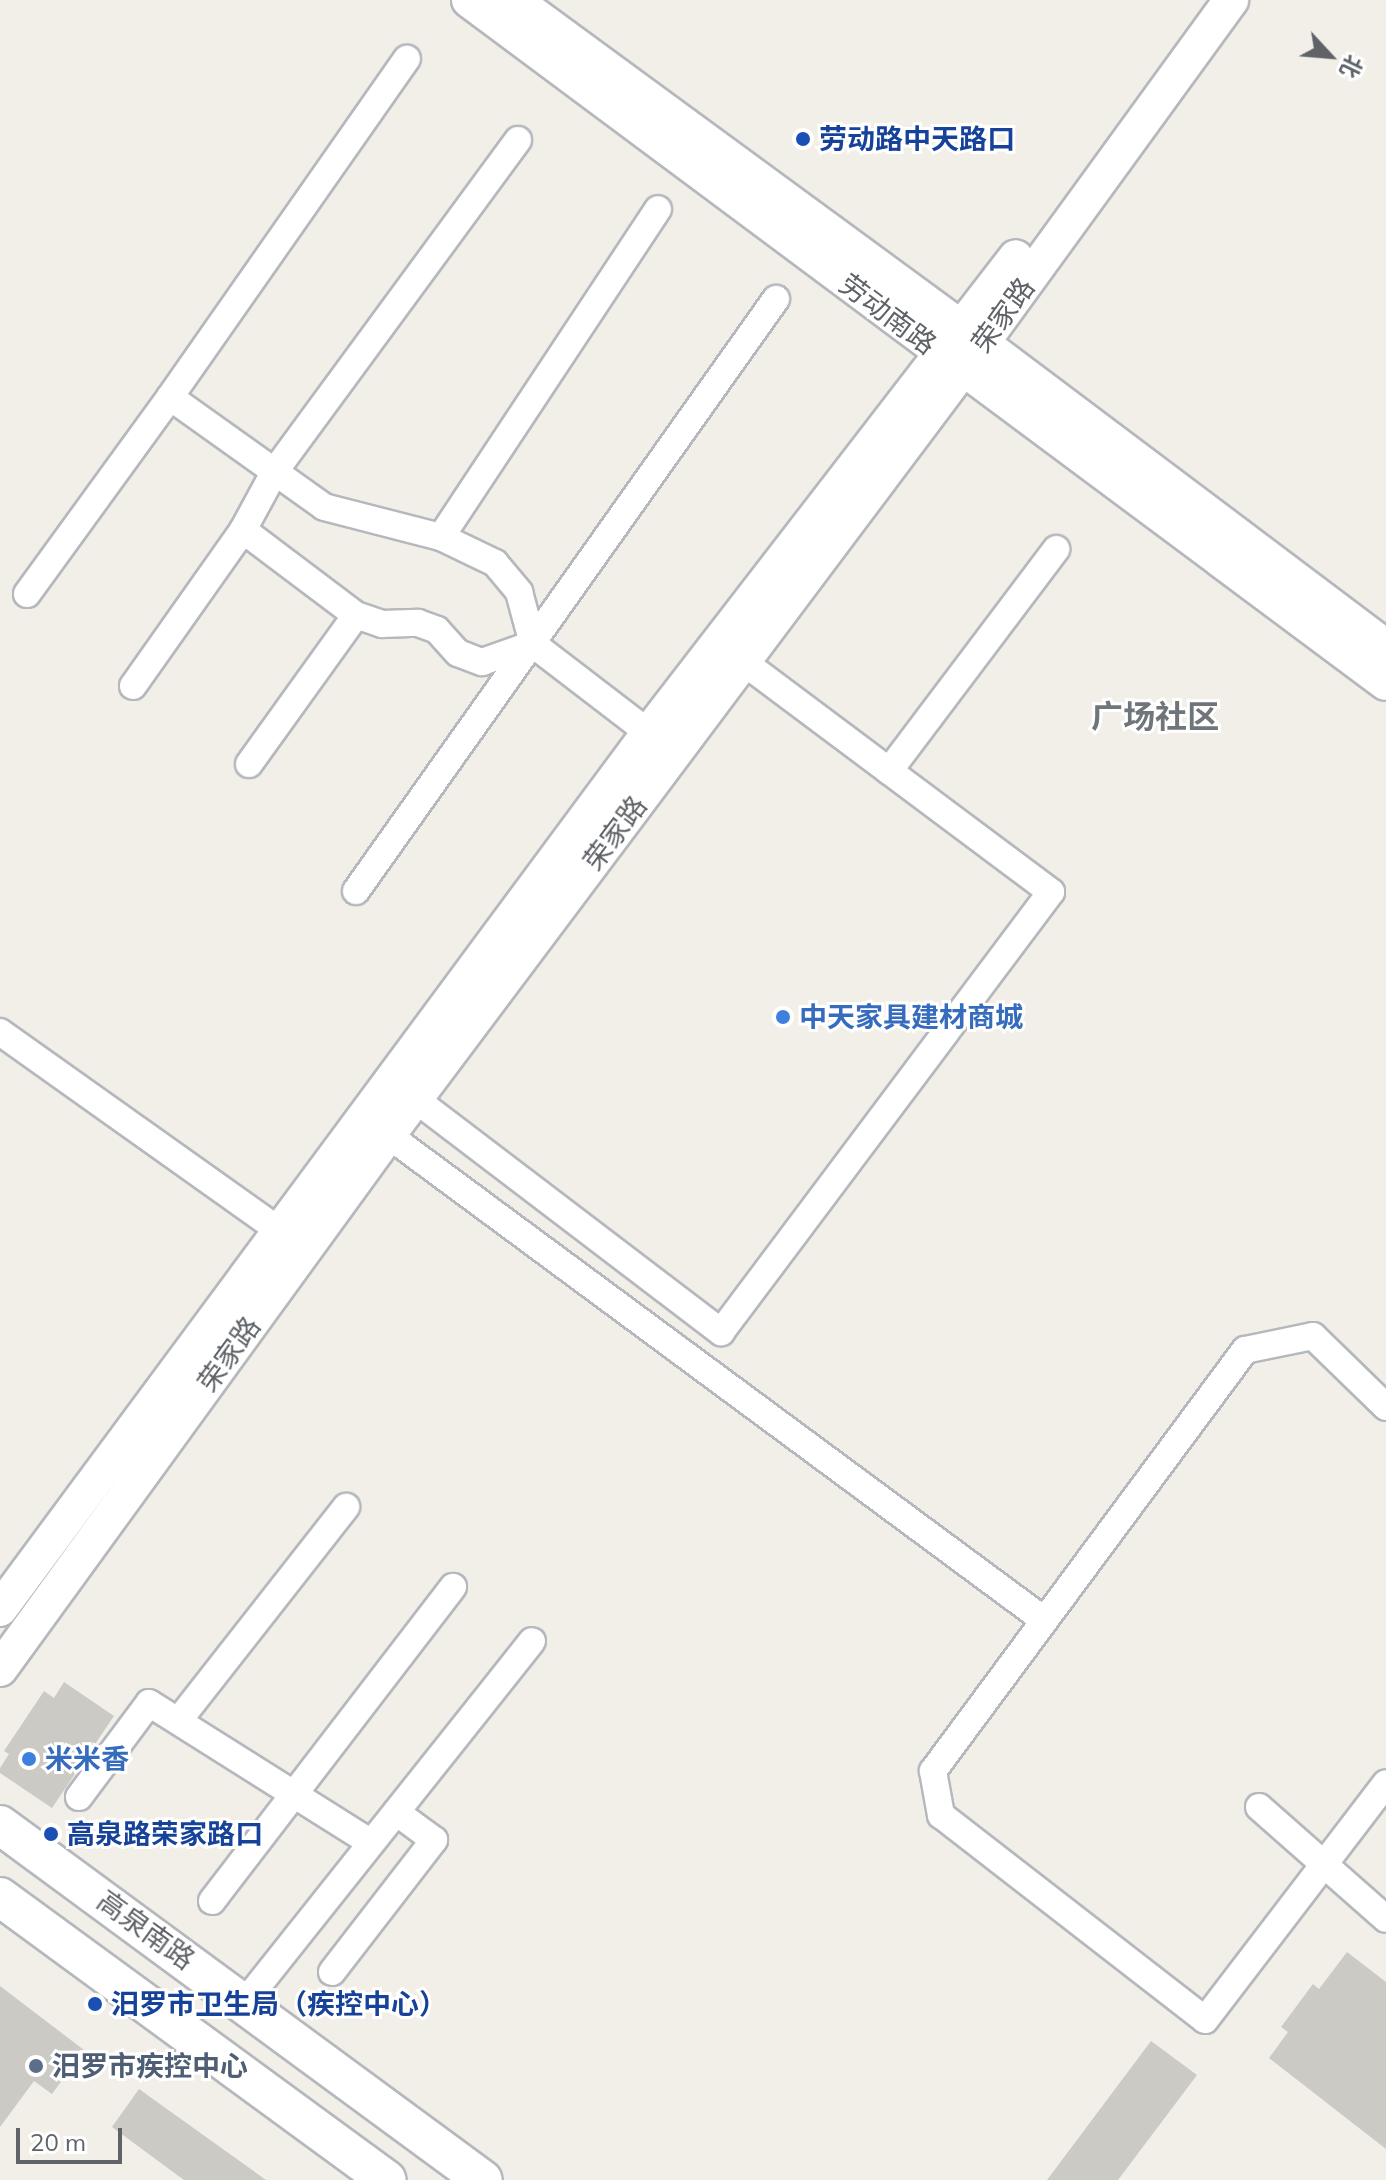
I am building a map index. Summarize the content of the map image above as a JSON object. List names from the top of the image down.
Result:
{
  "streets": {
    "main road": ["高泉南路"],
    "street": ["劳动南路", "荣家路"]
  },
  "crossings": [
    ["劳动南路", "荣家路"]
  ],
  "districts": ["广场社区"],
  "places": [
    "劳动路中天路口",
    "中天家具建材商城",
    "米米香",
    "高泉路荣家路口",
    "汨罗市卫生局（疾控中心）",
    "汨罗市疾控中心"
  ],
  "scale_bar": "20 m",
  "north": "bottom right"
}
